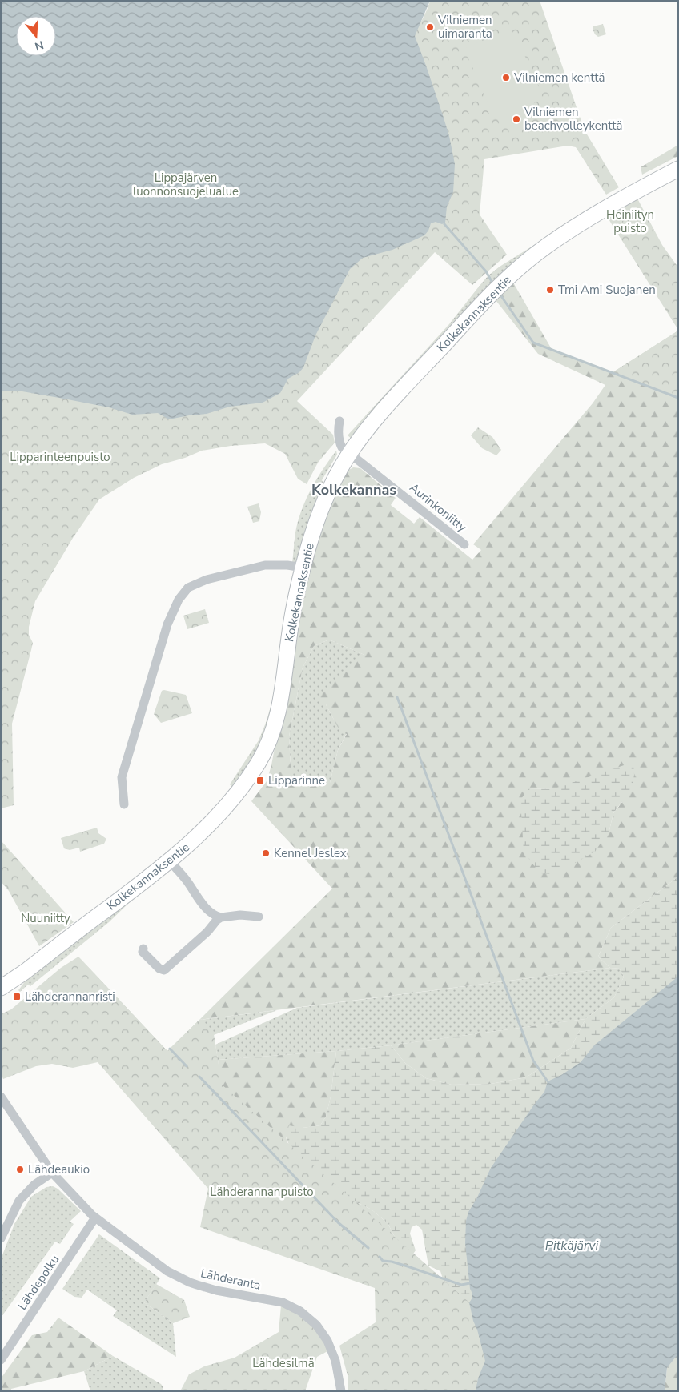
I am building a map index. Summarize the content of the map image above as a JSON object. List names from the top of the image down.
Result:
{
  "streets": {
    "main road": ["Kolkekannaksentie"],
    "street": ["Aurinkoniitty", "Lähderanta", "Lähdepolku"]
  },
  "crossings": [
    ["Kolkekannaksentie", "Aurinkoniitty"],
    ["Lähderanta", "Lähdepolku"]
  ],
  "districts": ["Kolkekannas"],
  "water": ["Pitkäjärvi"],
  "parks": [
    "Lippajärven luonnonsuojelualue",
    "Heiniityn puisto",
    "Lipparinteenpuisto",
    "Nuuniitty",
    "Lähderannanpuisto",
    "Lähdesilmä"
  ],
  "places": {
    "other": [
      "Vilniemen uimaranta",
      "Vilniemen kenttä",
      "Vilniemen beachvolleykenttä",
      "Tmi Ami Suojanen",
      "Kennel Jeslex",
      "Lähdeaukio"
    ],
    "transit": ["Lipparinne", "Lähderannanristi"]
  },
  "north": "bottom"
}
